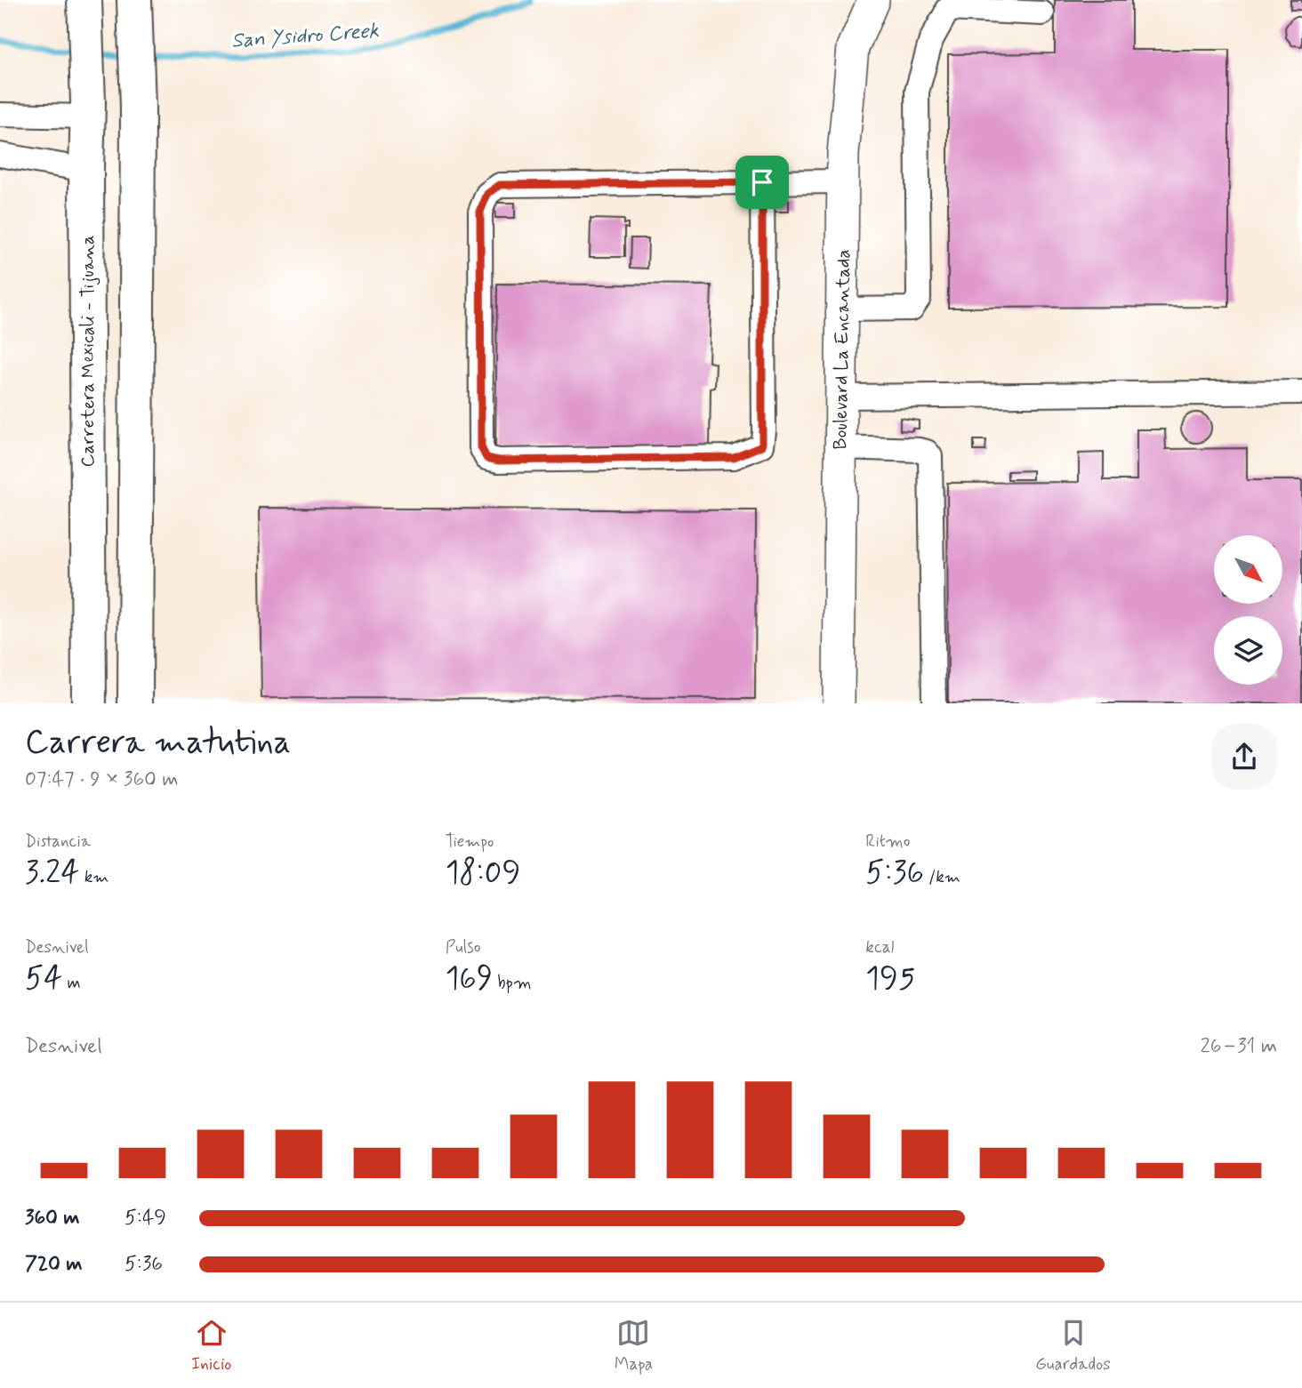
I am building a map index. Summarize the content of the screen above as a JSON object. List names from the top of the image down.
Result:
{
  "streets": {
    "highway": ["Carretera Mexicali - Tijuana"],
    "main road": ["Boulevard La Encantada"]
  },
  "water": ["San Ysidro Creek"],
  "north": "bottom right",
  "page": {
    "heading": ["Carrera matutina", "07:47 · 9 × 360 m"],
    "stats": [
      ["Distancia", "3.24 km"],
      ["Tiempo", "18:09"],
      ["Ritmo", "5:36 /km"],
      ["Desnivel", "54 m"],
      ["Pulso", "169 bpm"],
      ["kcal", "195"]
    ],
    "chart": ["Desnivel", "26–31 m"],
    "list": [
      {
        "name": "360 m",
        "note": "5:49"
      },
      {
        "name": "720 m",
        "note": "5:36"
      }
    ],
    "tabs": ["Inicio", "Mapa", "Guardados"]
  }
}
